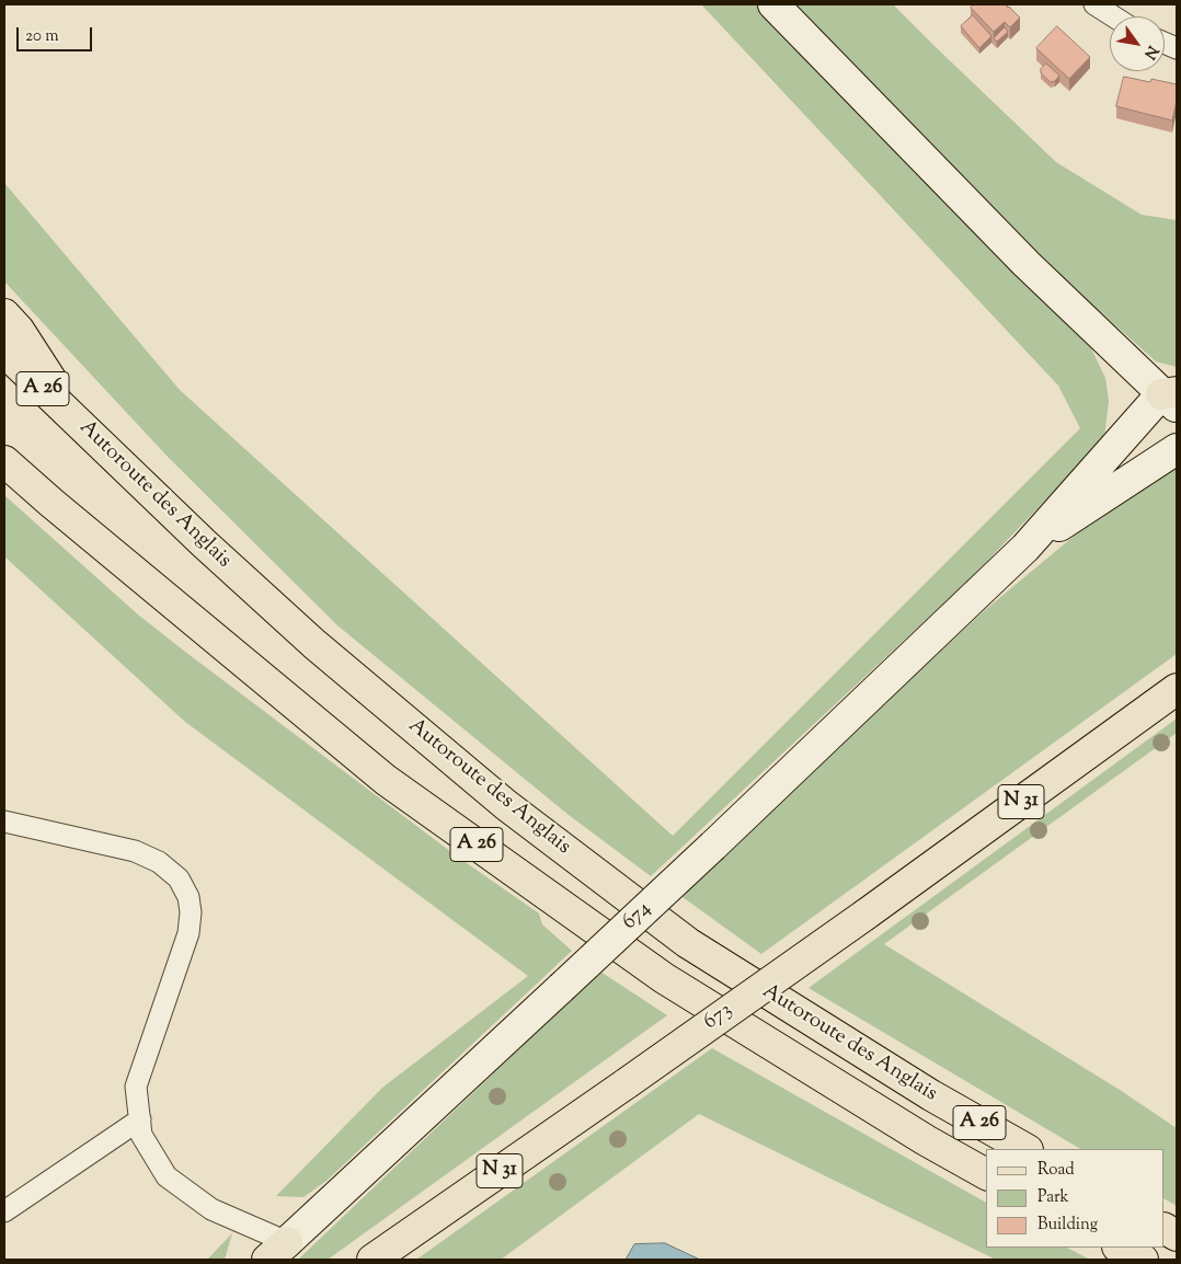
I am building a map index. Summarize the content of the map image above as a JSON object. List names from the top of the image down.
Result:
{
  "streets": {
    "main road": [
      "A 26",
      "Autoroute des Anglais",
      "N 31",
      "673"
    ],
    "street": ["674"]
  },
  "legend": ["Road", "Park", "Building"],
  "scale_bar": "20 m",
  "north": "bottom right"
}
